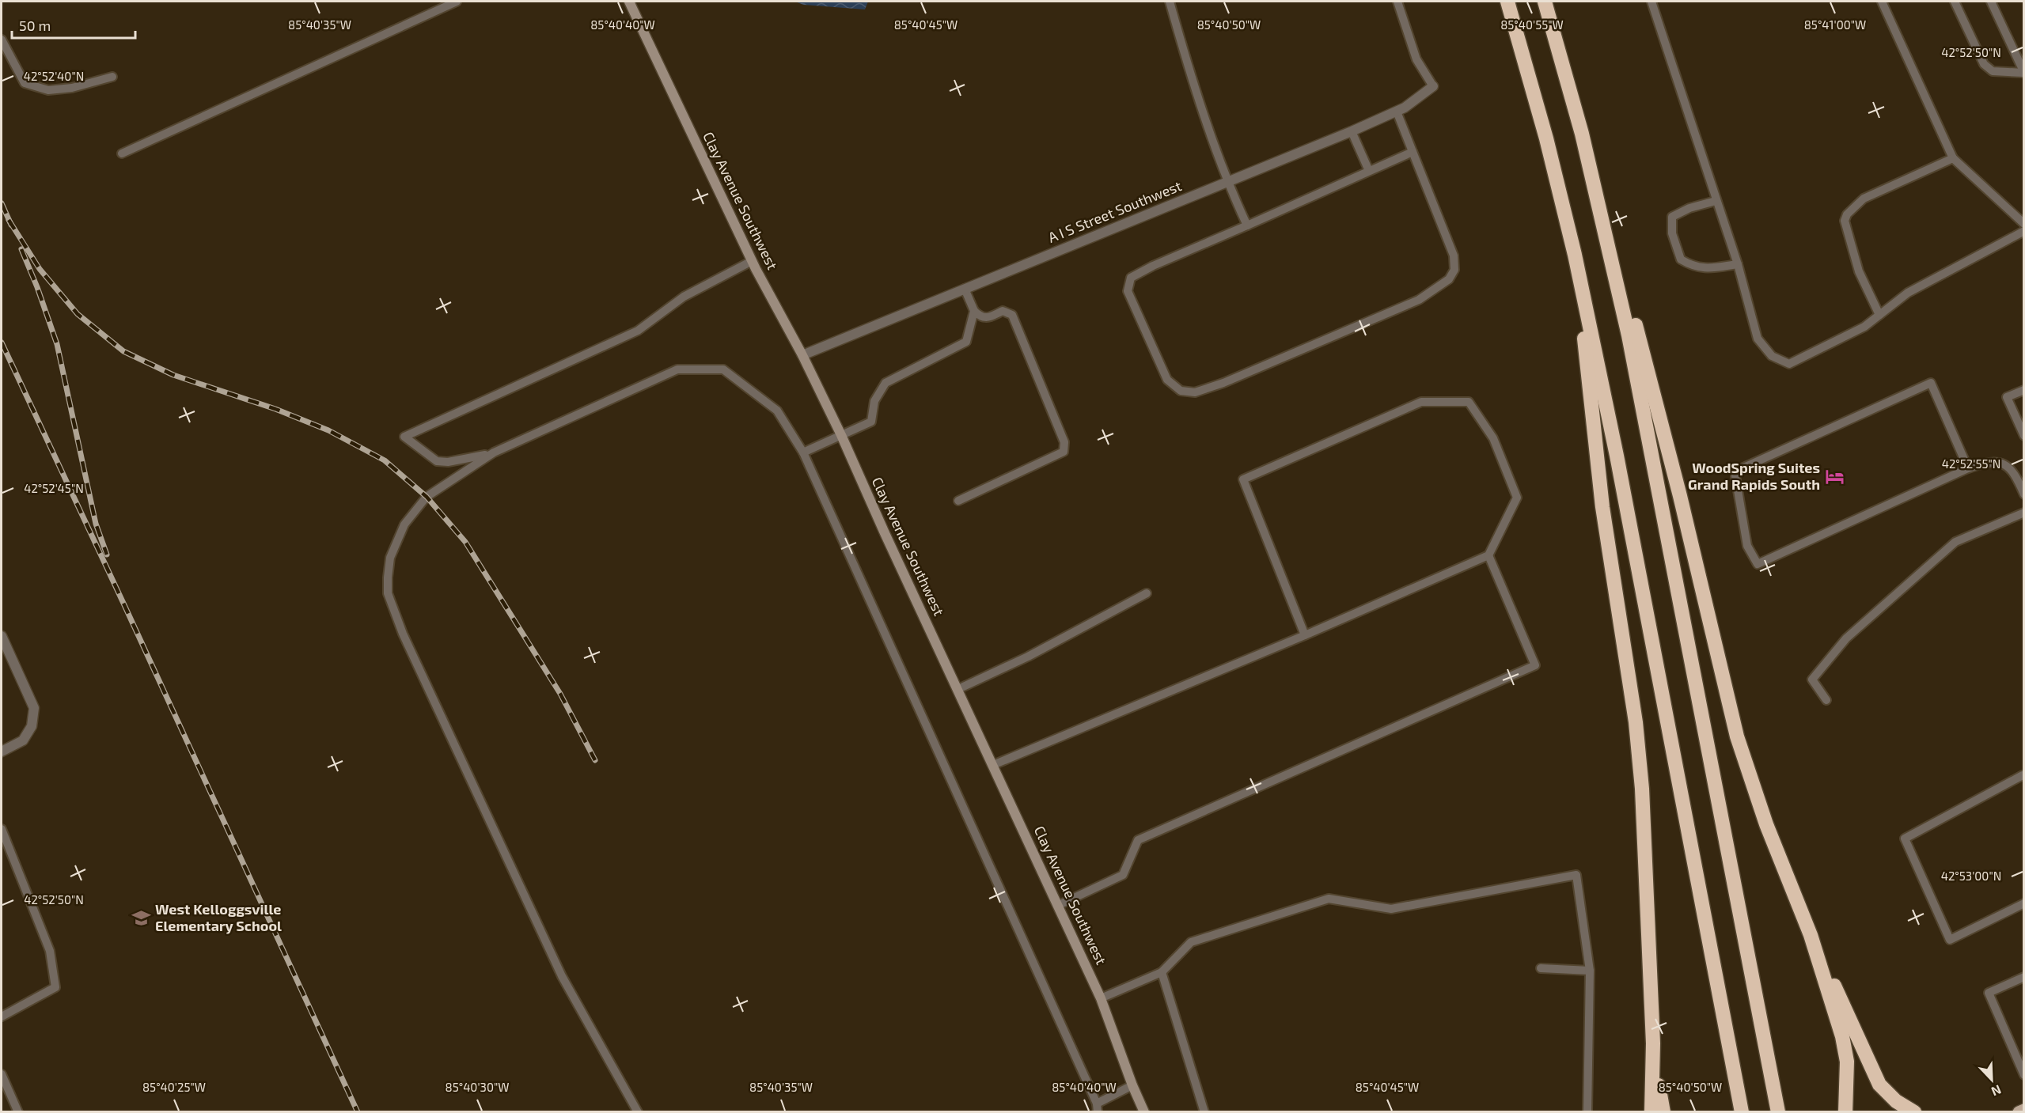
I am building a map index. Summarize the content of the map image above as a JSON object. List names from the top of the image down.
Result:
{
  "streets": {
    "street": ["Clay Avenue Southwest", "A I S Street Southwest"]
  },
  "crossings": [
    ["Clay Avenue Southwest", "A I S Street Southwest"]
  ],
  "places": {
    "hotel": ["WoodSpring Suites Grand Rapids South"],
    "school or university": ["West Kelloggsville Elementary School"]
  },
  "scale_bar": "50 m",
  "north": "bottom right",
  "coordinates": [
    "85°40'35\"W",
    "85°40'40\"W",
    "85°40'45\"W",
    "85°40'50\"W",
    "85°40'55\"W",
    "85°41'00\"W",
    "42°52'50\"N",
    "42°52'40\"N",
    "42°52'55\"N",
    "42°52'45\"N",
    "42°53'00\"N",
    "85°40'25\"W",
    "85°40'30\"W"
  ]
}
